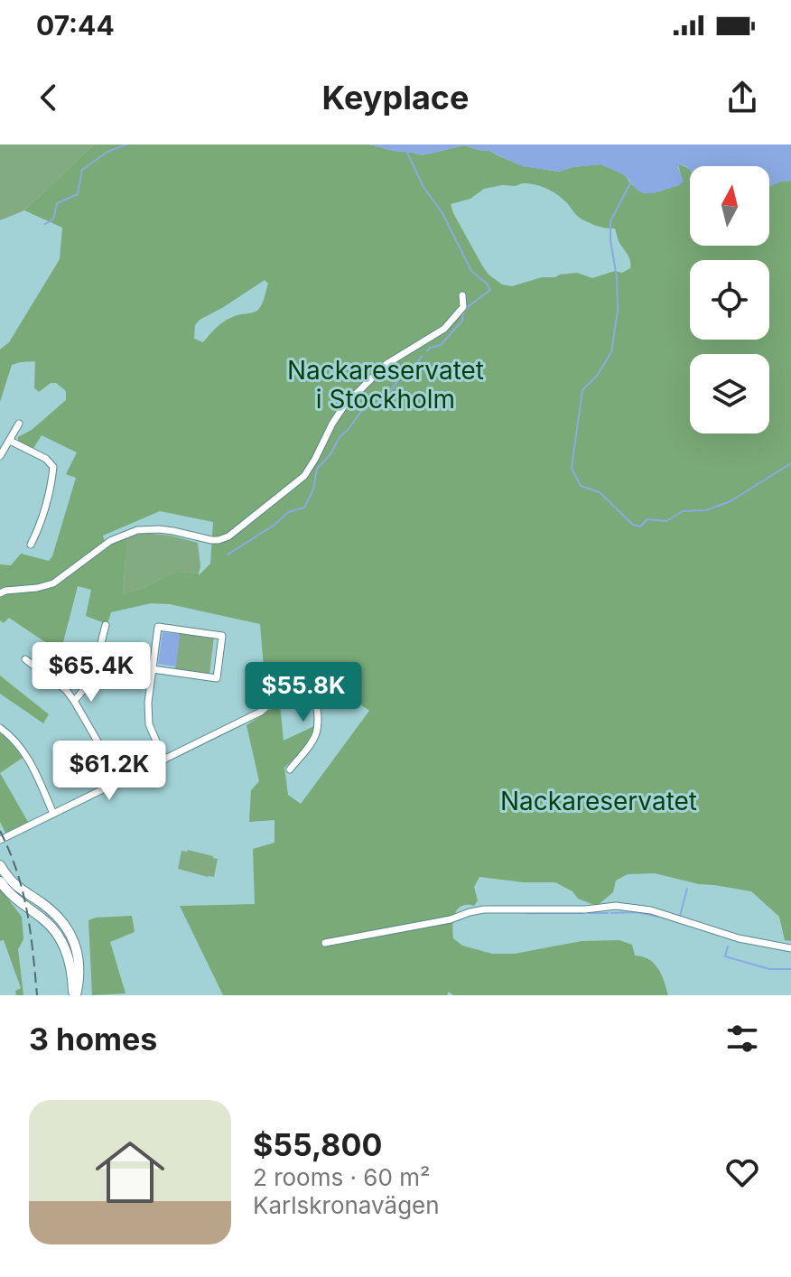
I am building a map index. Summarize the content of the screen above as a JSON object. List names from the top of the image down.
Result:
{
  "parks": ["Nackareservatet i Stockholm", "Nackareservatet"],
  "north": "top",
  "page": {
    "status": "07:44",
    "header": "Keyplace",
    "price": ["$65.4K", "$55.8K", "$61.2K"],
    "heading": "3 homes",
    "list": [
      {
        "name": "$55,800",
        "note": "2 rooms · 60 m² · Karlskronavägen"
      }
    ]
  }
}
